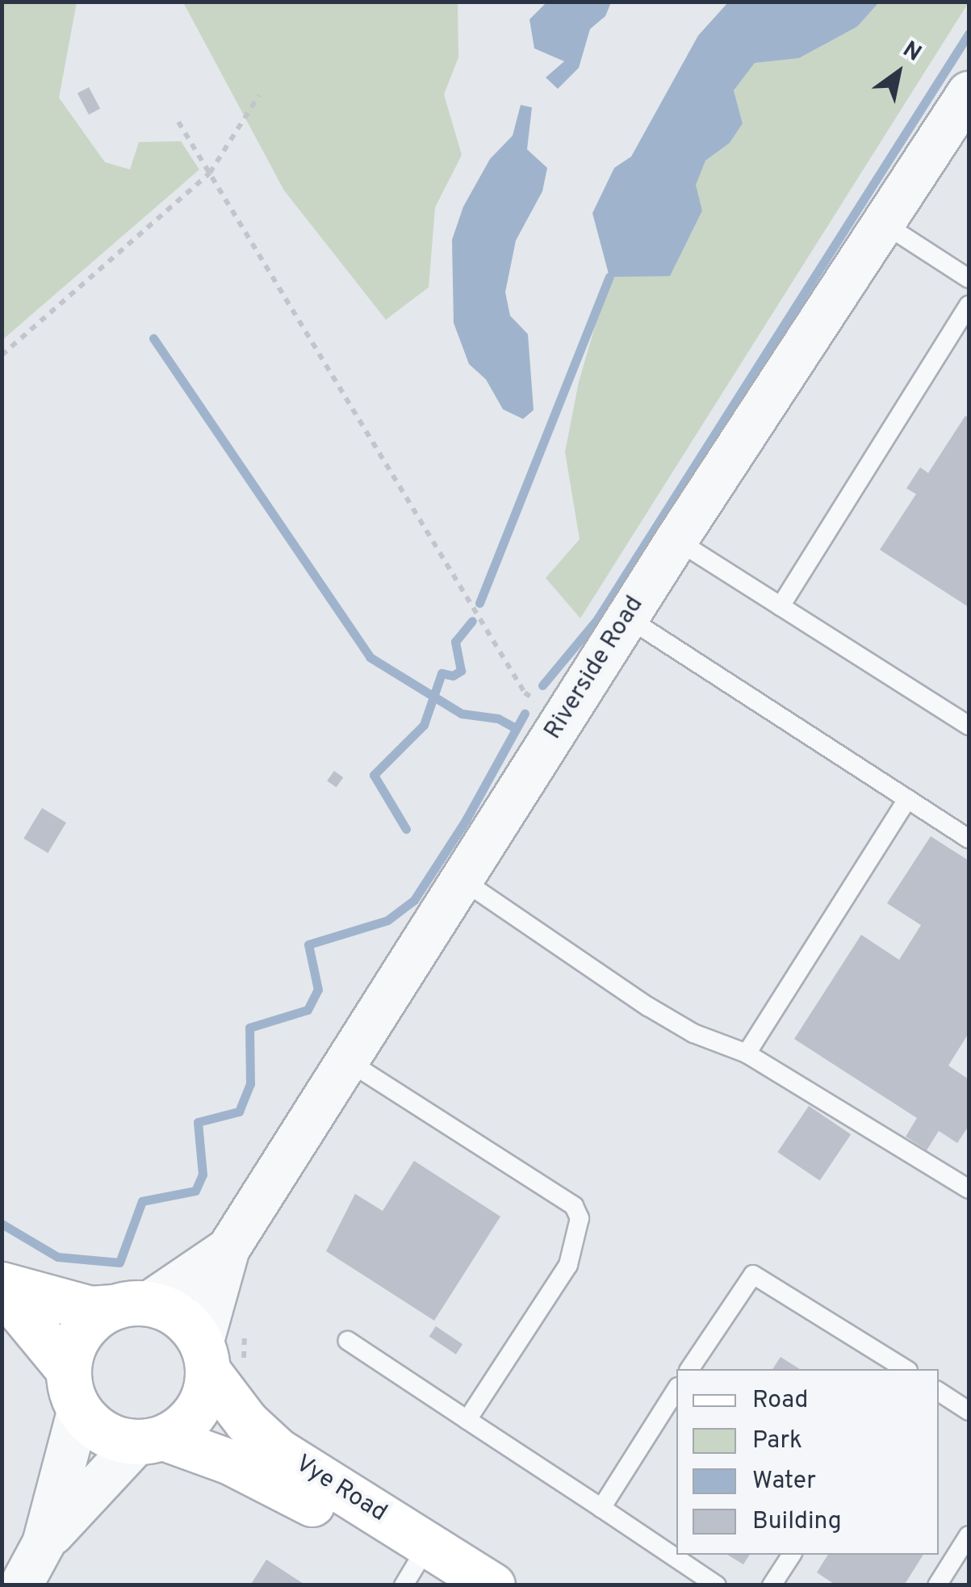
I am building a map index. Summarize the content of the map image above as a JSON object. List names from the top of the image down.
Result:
{
  "streets": {
    "main road": ["Vye Road"],
    "street": ["Riverside Road"]
  },
  "crossings": [
    ["Riverside Road", "Vye Road"]
  ],
  "legend": [
    "Road",
    "Park",
    "Water",
    "Building"
  ],
  "north": "top right"
}
